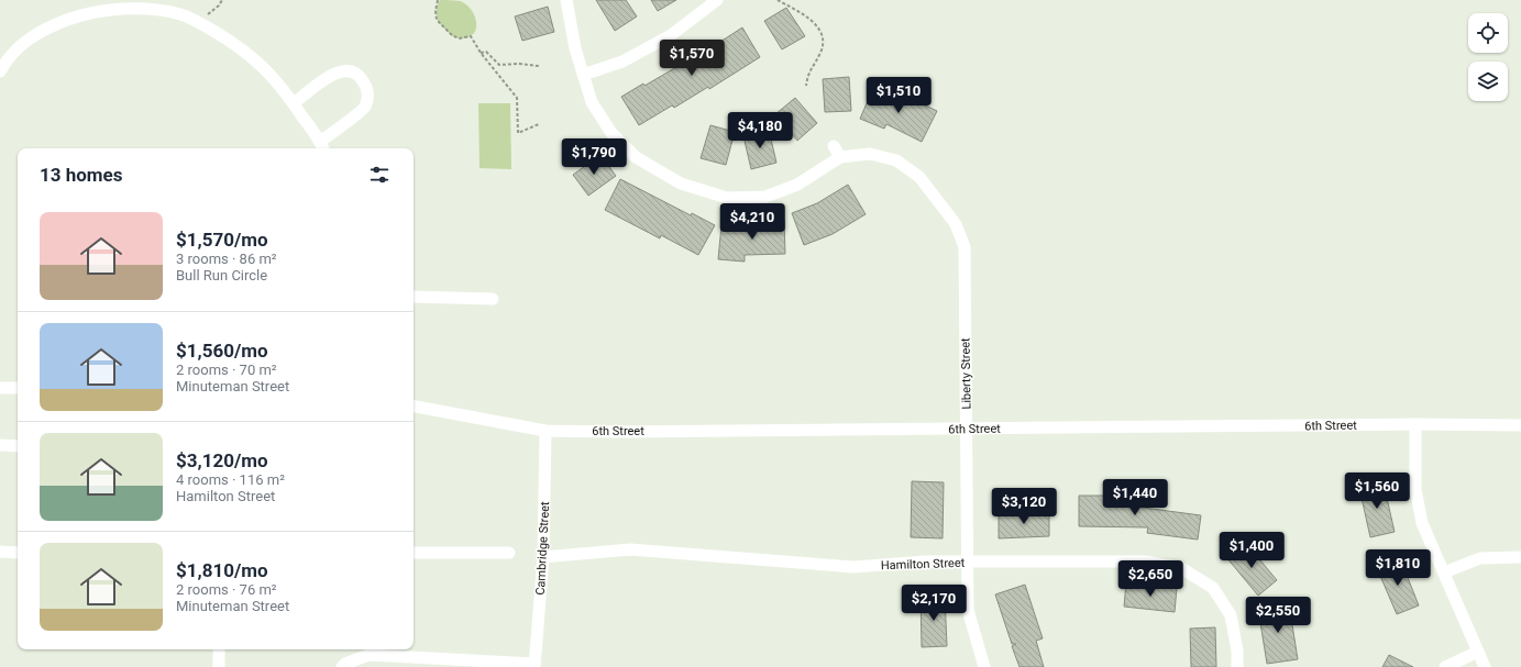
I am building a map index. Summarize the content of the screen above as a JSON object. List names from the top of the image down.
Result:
{
  "streets": {
    "street": [
      "Liberty Street",
      "6th Street",
      "Cambridge Street",
      "Hamilton Street"
    ]
  },
  "crossings": [
    ["Liberty Street", "6th Street"],
    ["Liberty Street", "Hamilton Street"],
    ["6th Street", "Cambridge Street"],
    ["Cambridge Street", "Hamilton Street"]
  ],
  "page": {
    "price": [
      "$1,570",
      "$1,510",
      "$4,180",
      "$1,790",
      "$4,210",
      "$1,560",
      "$1,440",
      "$3,120",
      "$1,400",
      "$1,810",
      "$2,650",
      "$2,170",
      "$2,550"
    ],
    "heading": "13 homes",
    "list": [
      {
        "name": "$1,570/mo",
        "note": "3 rooms · 86 m² · Bull Run Circle"
      },
      {
        "name": "$1,560/mo",
        "note": "2 rooms · 70 m² · Minuteman Street"
      },
      {
        "name": "$3,120/mo",
        "note": "4 rooms · 116 m² · Hamilton Street"
      },
      {
        "name": "$1,810/mo",
        "note": "2 rooms · 76 m² · Minuteman Street"
      }
    ]
  }
}
